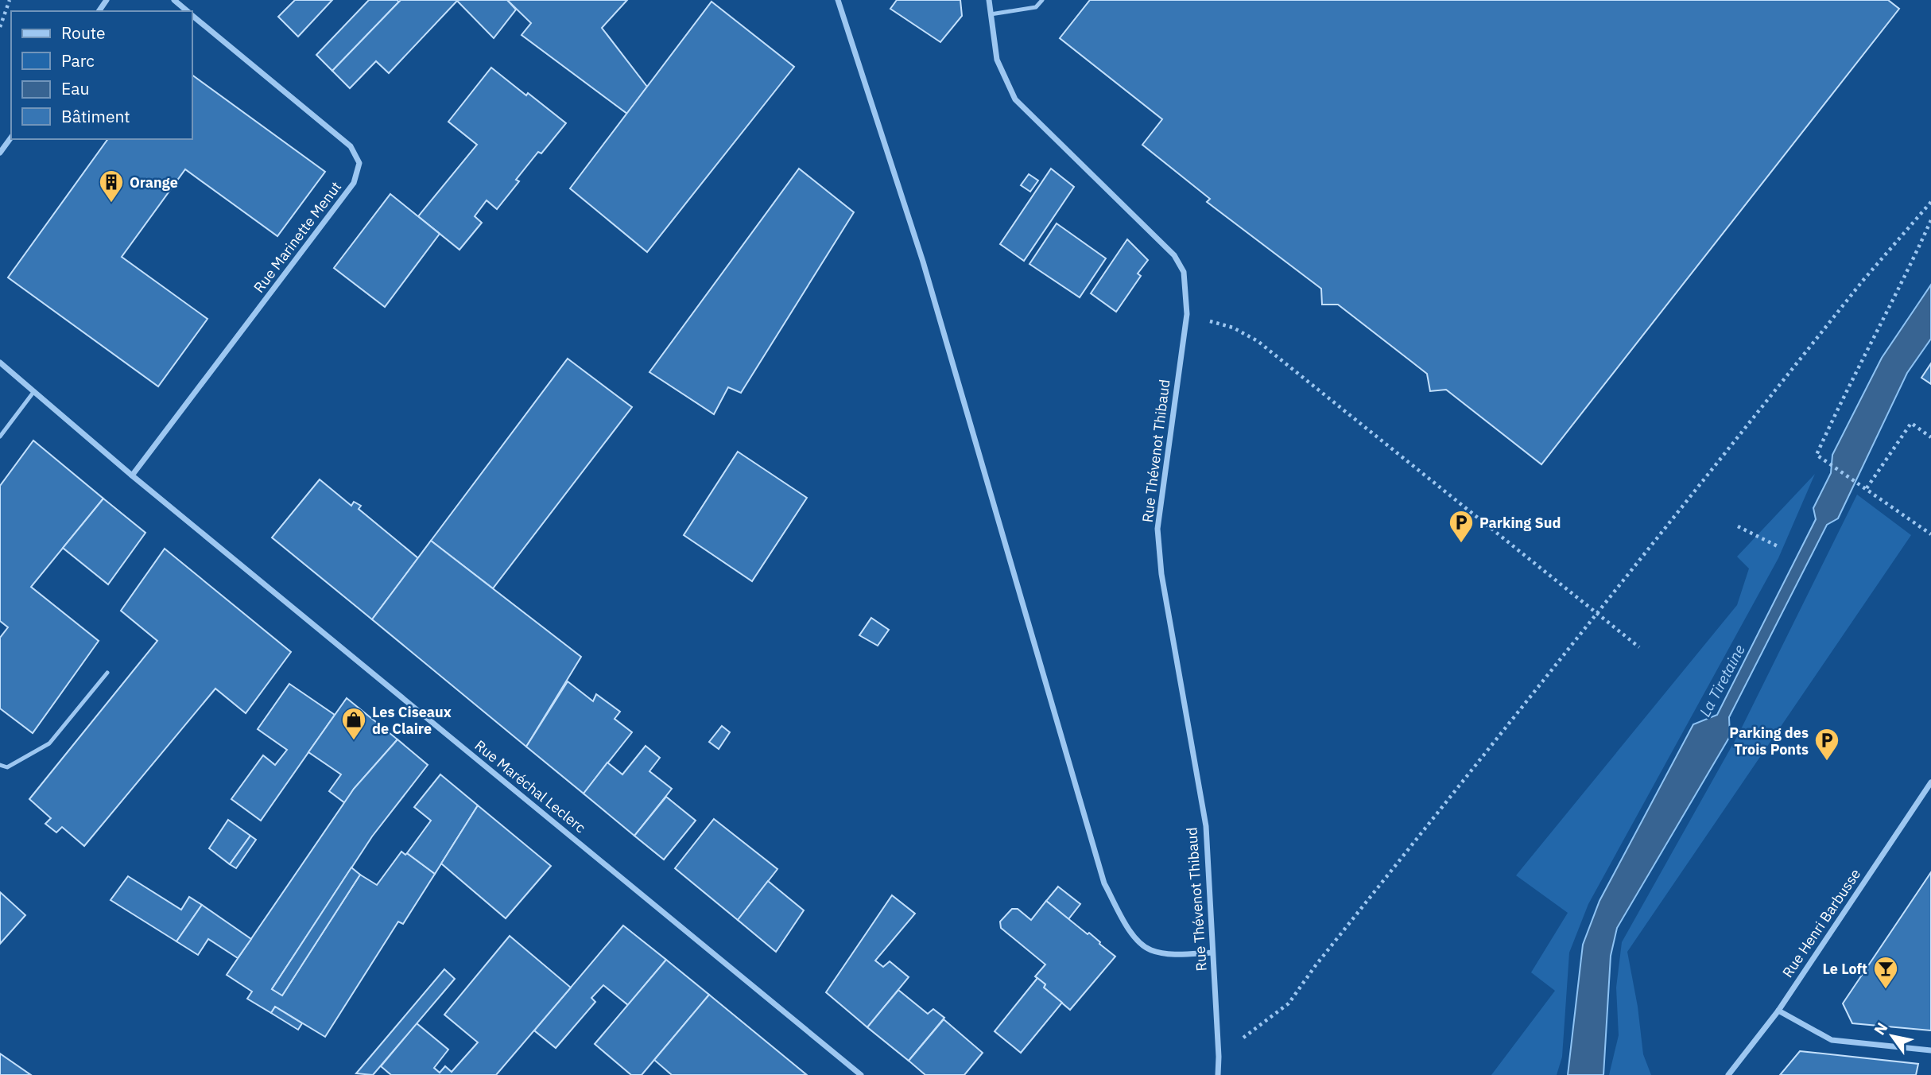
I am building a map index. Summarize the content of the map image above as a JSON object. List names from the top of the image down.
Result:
{
  "streets": {
    "street": [
      "Rue Marinette Menut",
      "Rue Thévenot Thibaud",
      "Rue Maréchal Leclerc",
      "Rue Henri Barbusse"
    ]
  },
  "crossings": [
    ["Rue Marinette Menut", "Rue Maréchal Leclerc"]
  ],
  "water": ["La Tiretaine"],
  "places": {
    "building": ["Orange"],
    "parking": ["Parking Sud", "Parking des Trois Ponts"],
    "shop": ["Les Ciseaux de Claire"],
    "bar": ["Le Loft"]
  },
  "legend": [
    "Route",
    "Parc",
    "Eau",
    "Bâtiment"
  ],
  "north": "top left"
}
